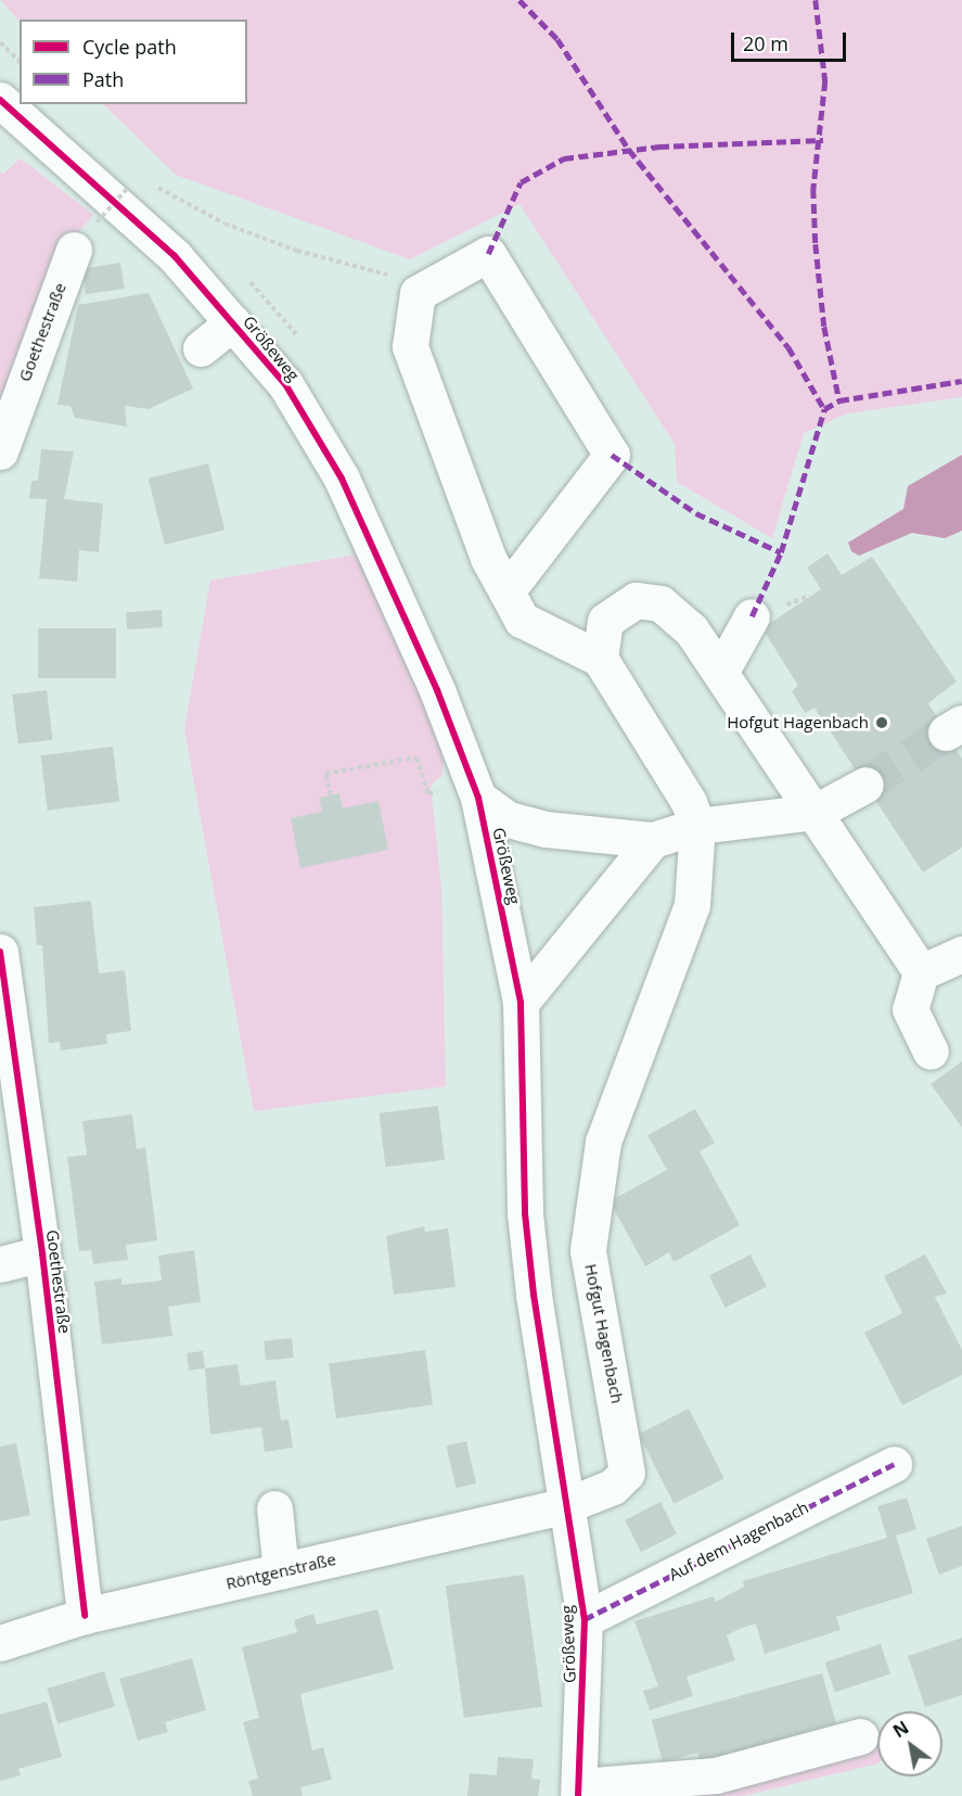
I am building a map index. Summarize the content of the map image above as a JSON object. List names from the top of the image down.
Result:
{
  "streets": {
    "street": [
      "Goethestraße",
      "Größeweg",
      "Hofgut Hagenbach",
      "Auf dem Hagenbach",
      "Röntgenstraße"
    ]
  },
  "crossings": [
    ["Goethestraße", "Röntgenstraße"],
    ["Größeweg", "Hofgut Hagenbach"],
    ["Größeweg", "Auf dem Hagenbach"],
    ["Größeweg", "Röntgenstraße"],
    ["Hofgut Hagenbach", "Röntgenstraße"]
  ],
  "places": ["Hofgut Hagenbach"],
  "legend": ["Cycle path", "Path"],
  "scale_bar": "20 m",
  "north": "top left"
}
